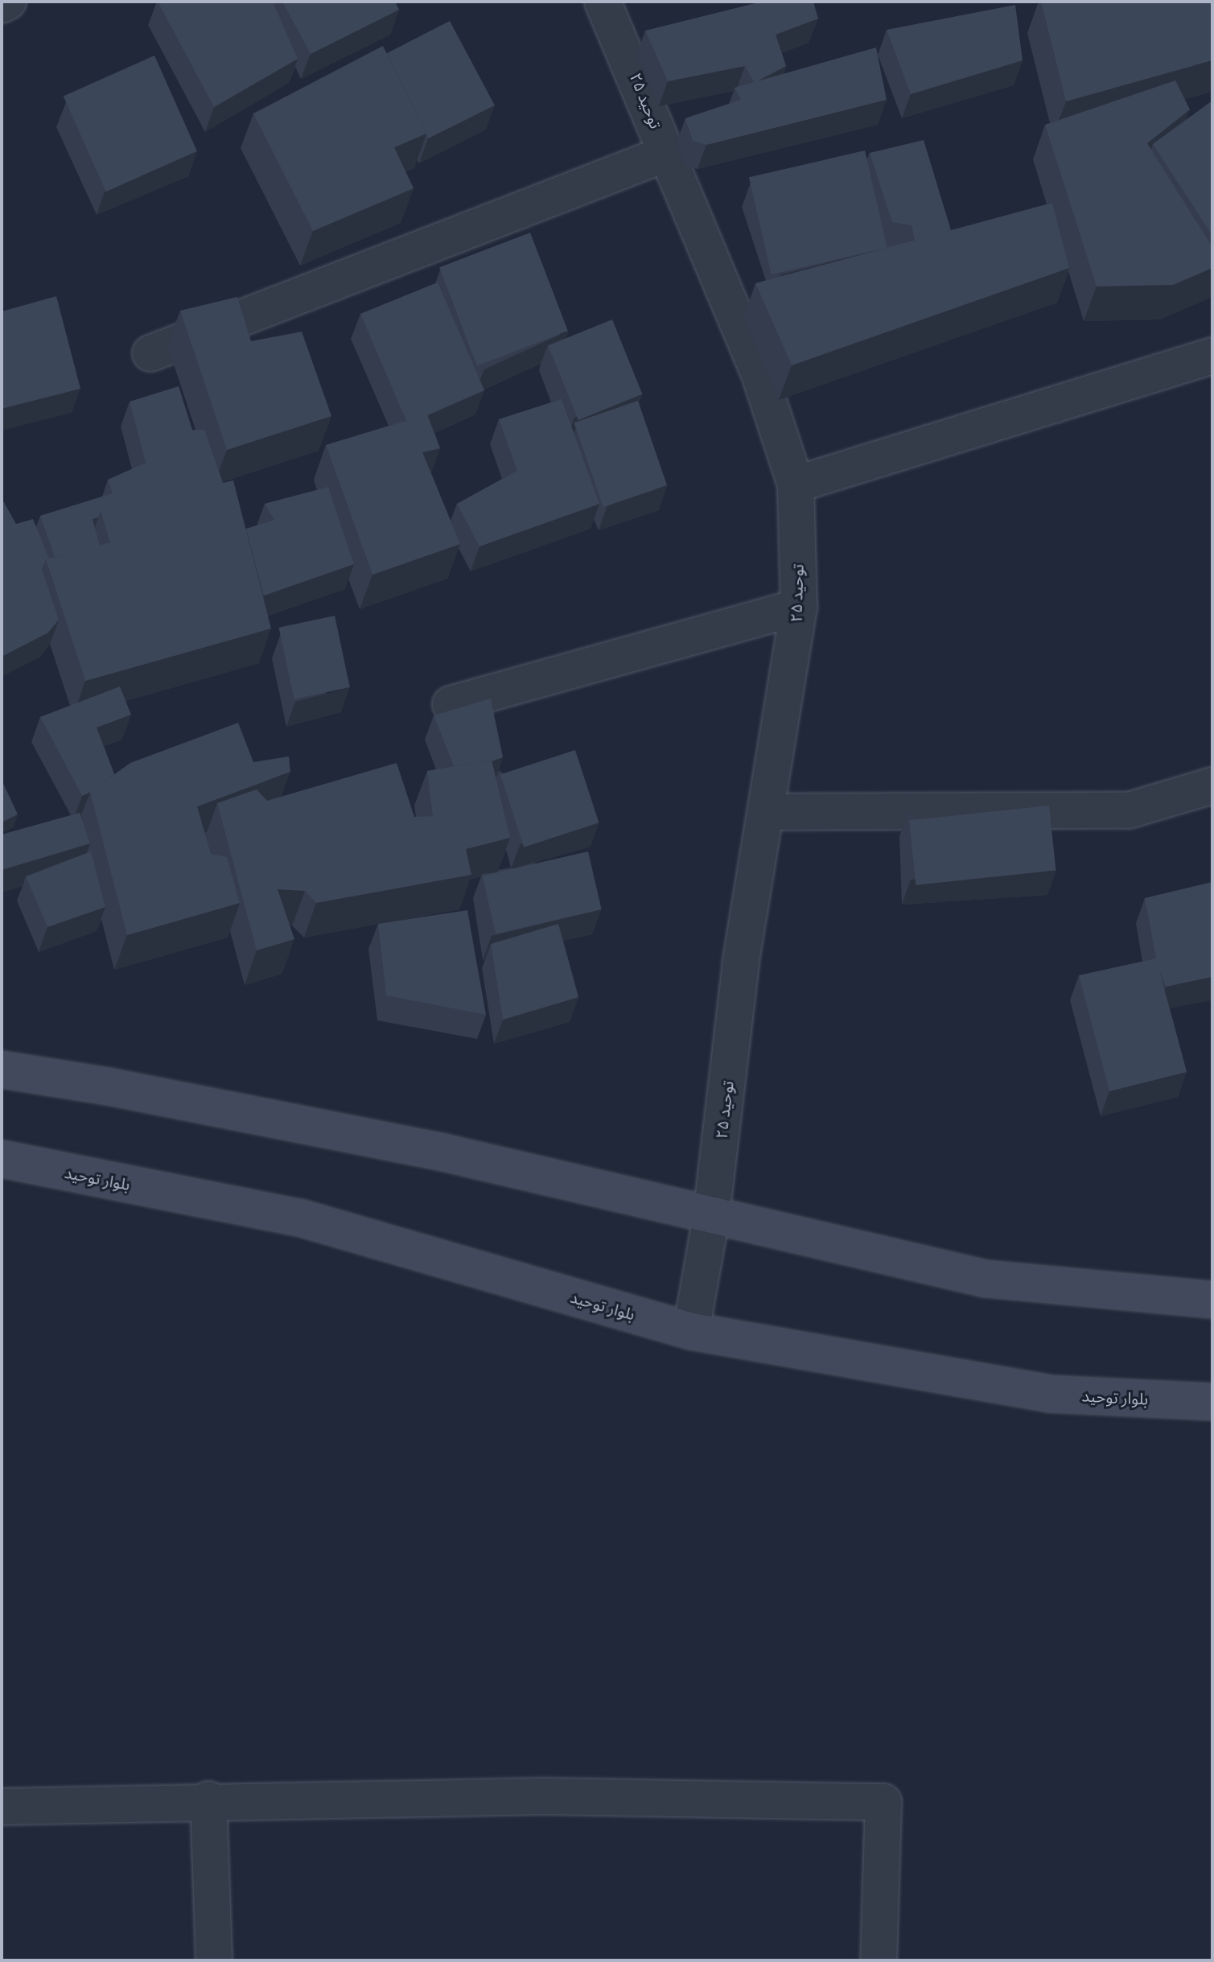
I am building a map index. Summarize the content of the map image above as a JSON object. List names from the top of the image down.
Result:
{
  "streets": {
    "main road": ["بلوار توحید"],
    "street": ["توحید ۲۵"]
  },
  "crossings": [
    ["توحید ۲۵", "بلوار توحید"]
  ]
}
